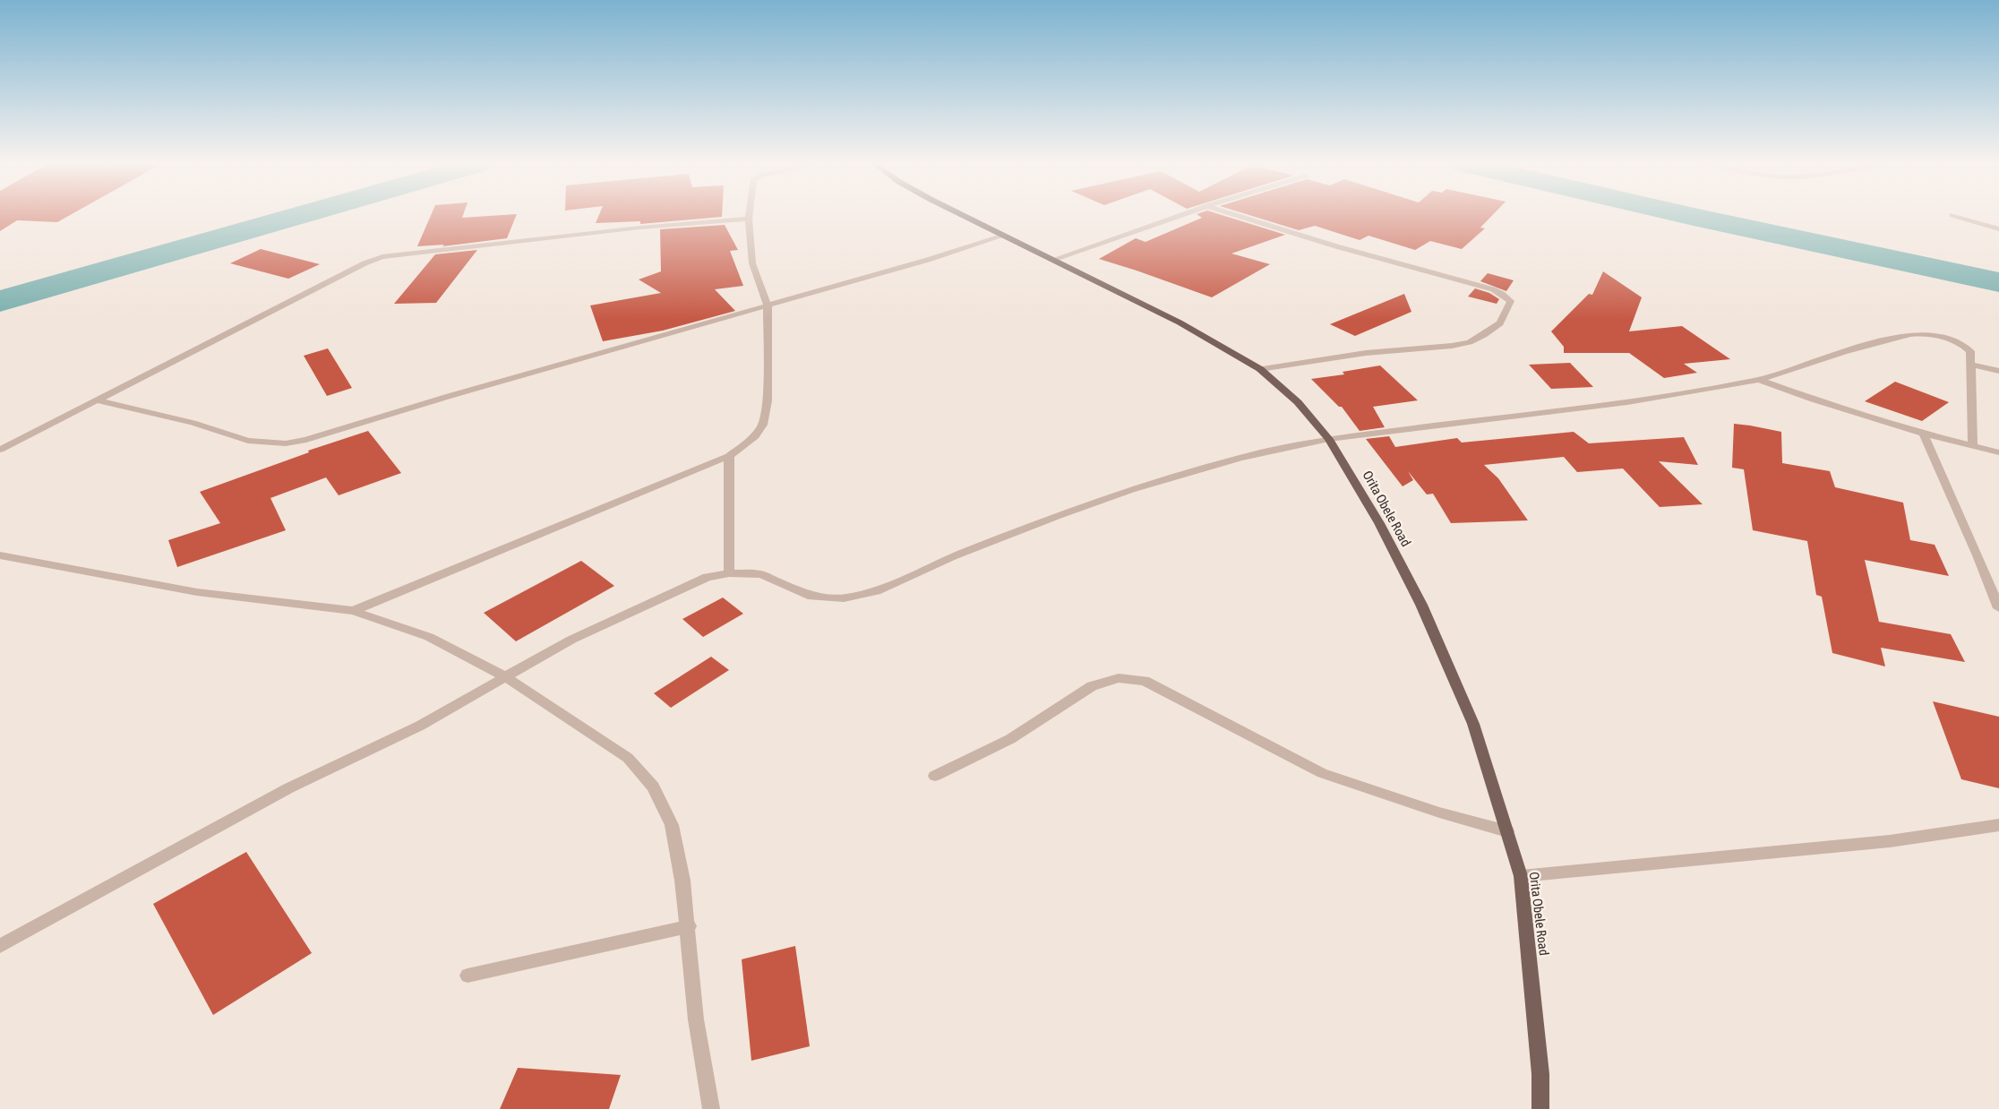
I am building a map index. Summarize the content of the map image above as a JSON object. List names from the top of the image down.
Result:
{
  "streets": {
    "main road": ["Orita Obele Road"]
  }
}
